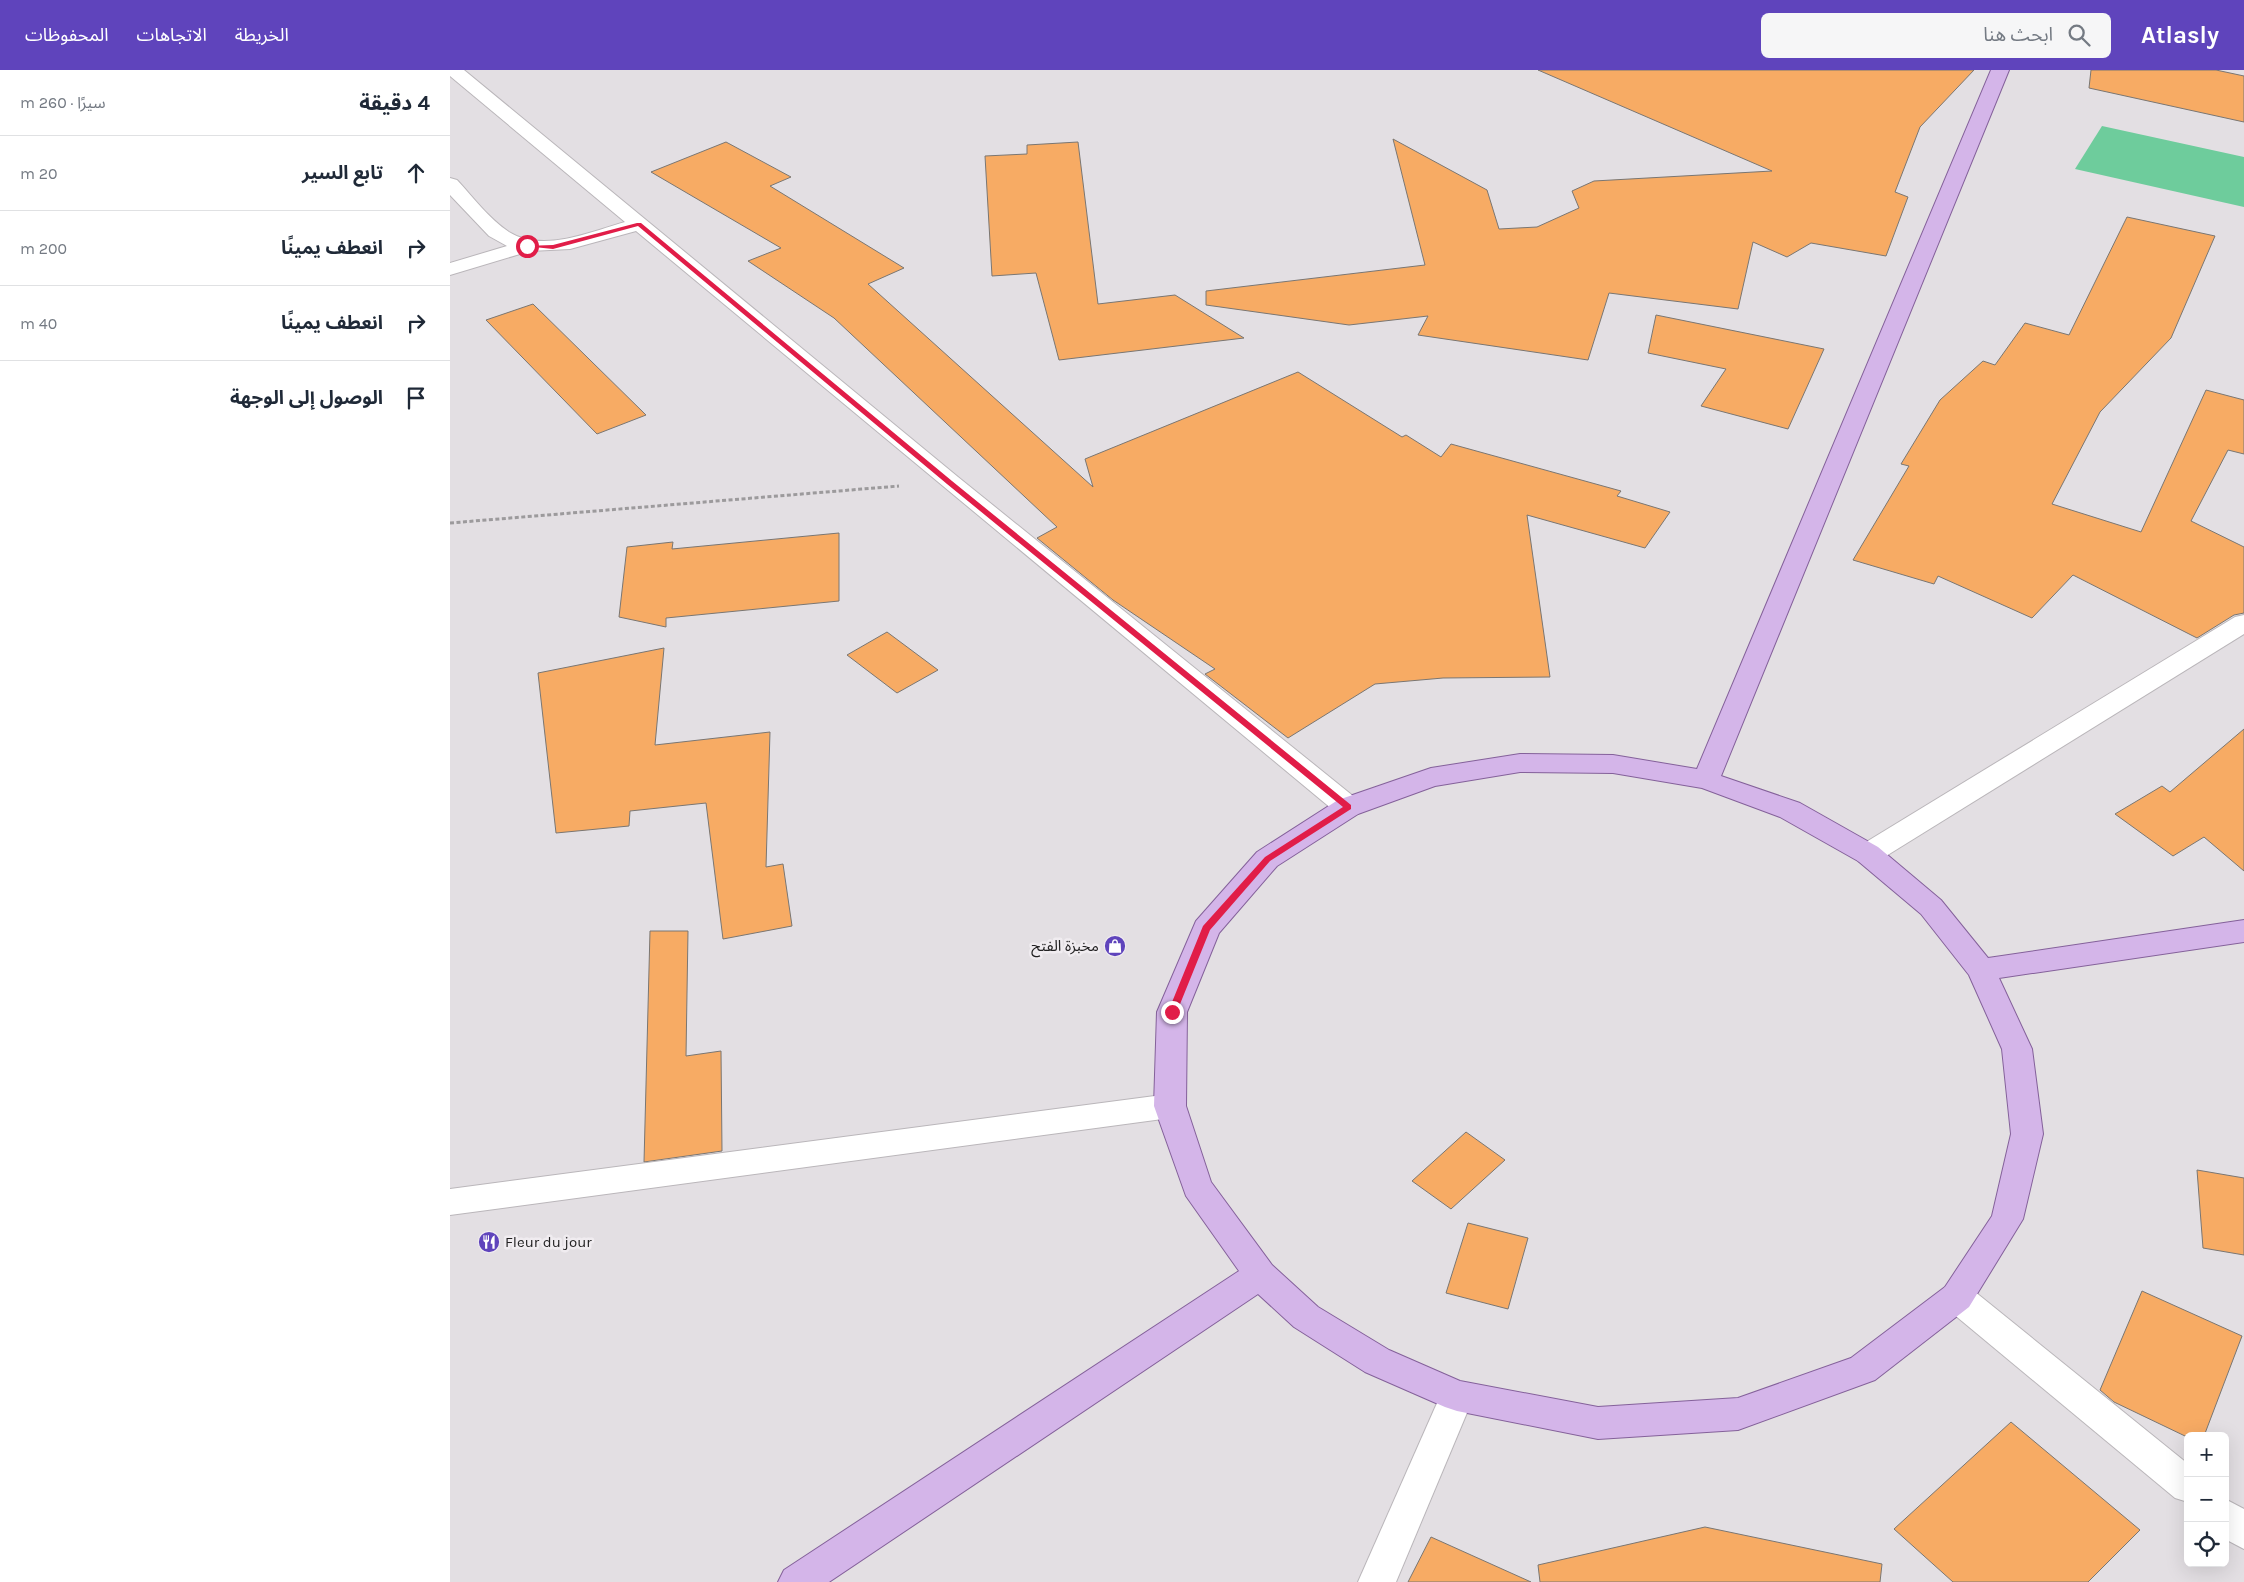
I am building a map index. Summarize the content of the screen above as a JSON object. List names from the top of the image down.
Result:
{
  "places": {
    "shop": ["مخبزة الفتح"],
    "restaurant": ["Fleur du jour"]
  },
  "page": {
    "header": "Atlasly",
    "search": "ابحث هنا",
    "nav": ["الخريطة", "الاتجاهات", "المحفوظات"],
    "heading": ["4 دقيقة", "سيرًا · 260 m"],
    "list": [
      ["تابع السير", "20 m"],
      ["انعطف يمينًا", "200 m"],
      ["انعطف يمينًا", "40 m"],
      "الوصول إلى الوجهة"
    ],
    "map_buttons": ["+", "−"]
  }
}
